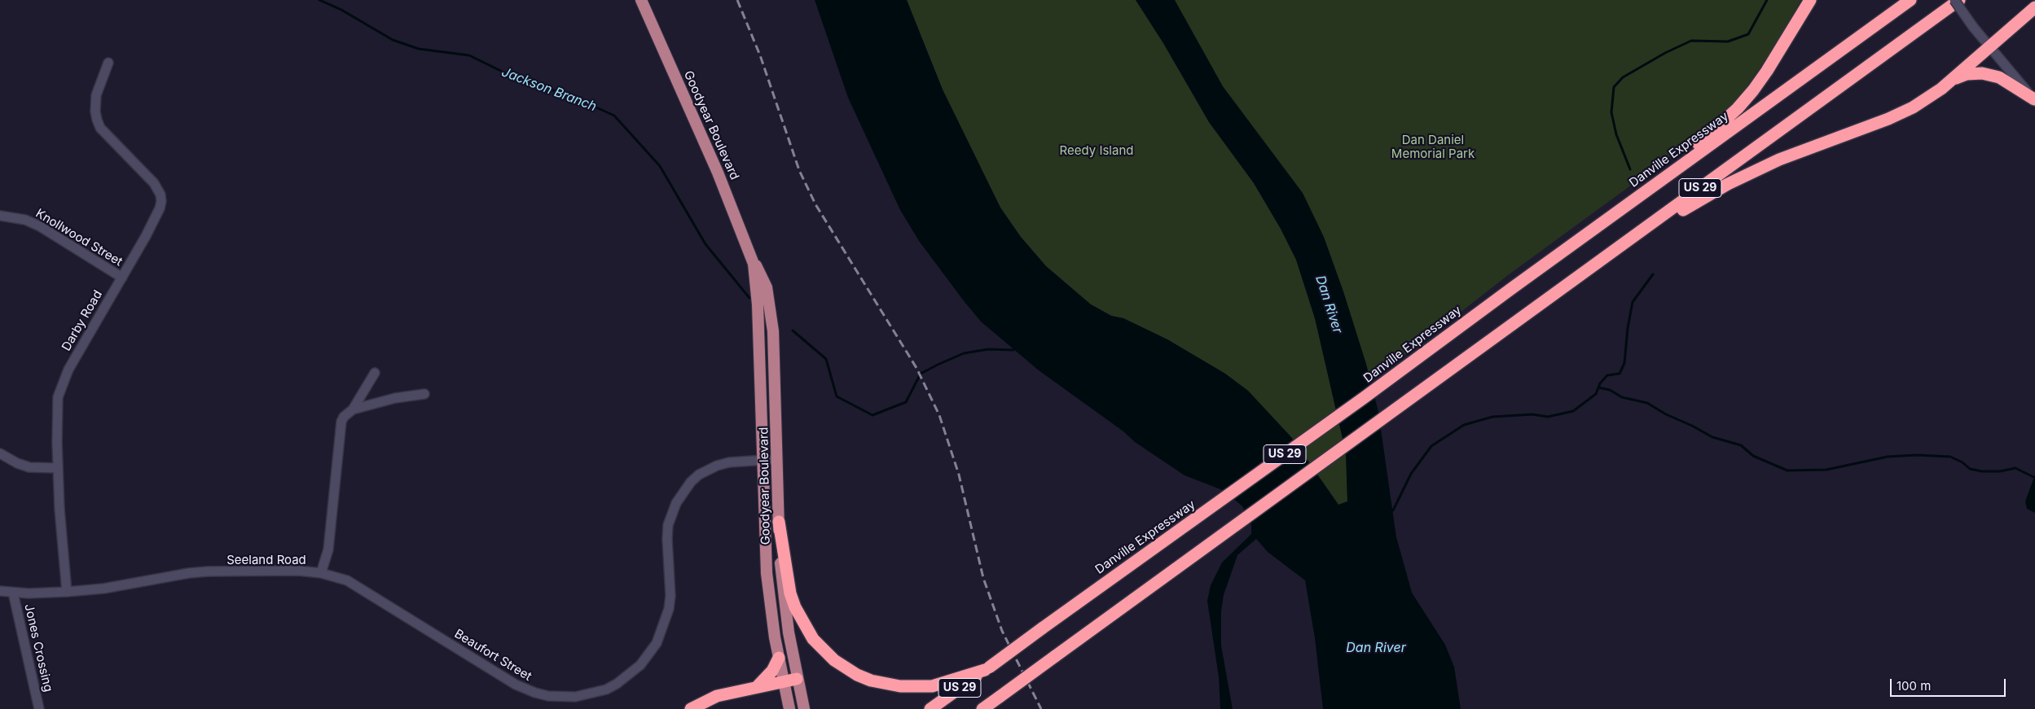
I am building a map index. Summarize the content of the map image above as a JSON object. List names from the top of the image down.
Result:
{
  "streets": {
    "highway": ["Danville Expressway", "US 29"],
    "main road": ["Goodyear Boulevard"],
    "street": [
      "Knollwood Street",
      "Darby Road",
      "Seeland Road",
      "Jones Crossing",
      "Beaufort Street"
    ]
  },
  "crossings": [
    ["Goodyear Boulevard", "Beaufort Street"],
    ["Knollwood Street", "Darby Road"],
    ["Darby Road", "Seeland Road"],
    ["Seeland Road", "Jones Crossing"],
    ["Seeland Road", "Beaufort Street"]
  ],
  "water": ["Jackson Branch", "Dan River"],
  "parks": ["Dan Daniel Memorial Park", "Reedy Island"],
  "scale_bar": "100 m"
}
